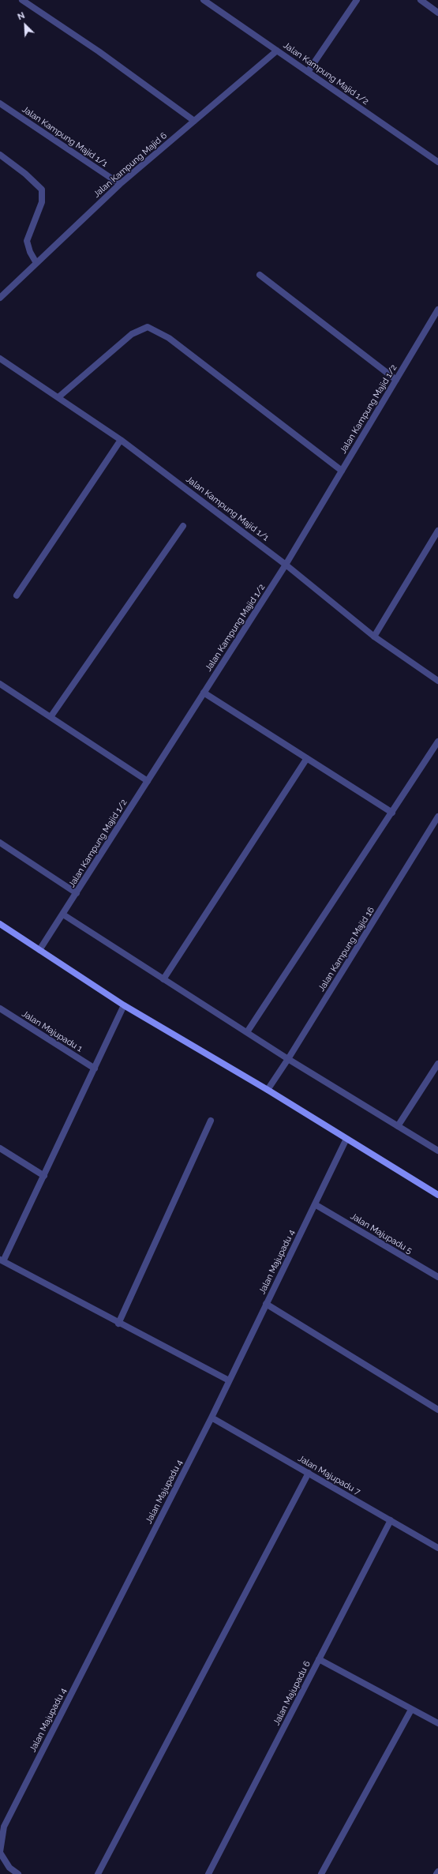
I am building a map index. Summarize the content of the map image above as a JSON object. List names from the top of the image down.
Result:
{
  "streets": {
    "street": [
      "Jalan Kampung Majid 1/2",
      "Jalan Kampung Majid 1/1",
      "Jalan Kampung Majid 6",
      "Jalan Kampung Majid 16",
      "Jalan Majupadu 1",
      "Jalan Majupadu 5",
      "Jalan Majupadu 4",
      "Jalan Majupadu 7",
      "Jalan Majupadu 6"
    ]
  },
  "crossings": [
    ["Jalan Kampung Majid 1/2", "Jalan Kampung Majid 1/1"],
    ["Jalan Kampung Majid 1/2", "Jalan Kampung Majid 6"],
    ["Jalan Kampung Majid 1/1", "Jalan Kampung Majid 6"],
    ["Jalan Majupadu 5", "Jalan Majupadu 4"],
    ["Jalan Majupadu 4", "Jalan Majupadu 7"],
    ["Jalan Majupadu 7", "Jalan Majupadu 6"]
  ],
  "north": "top left"
}
